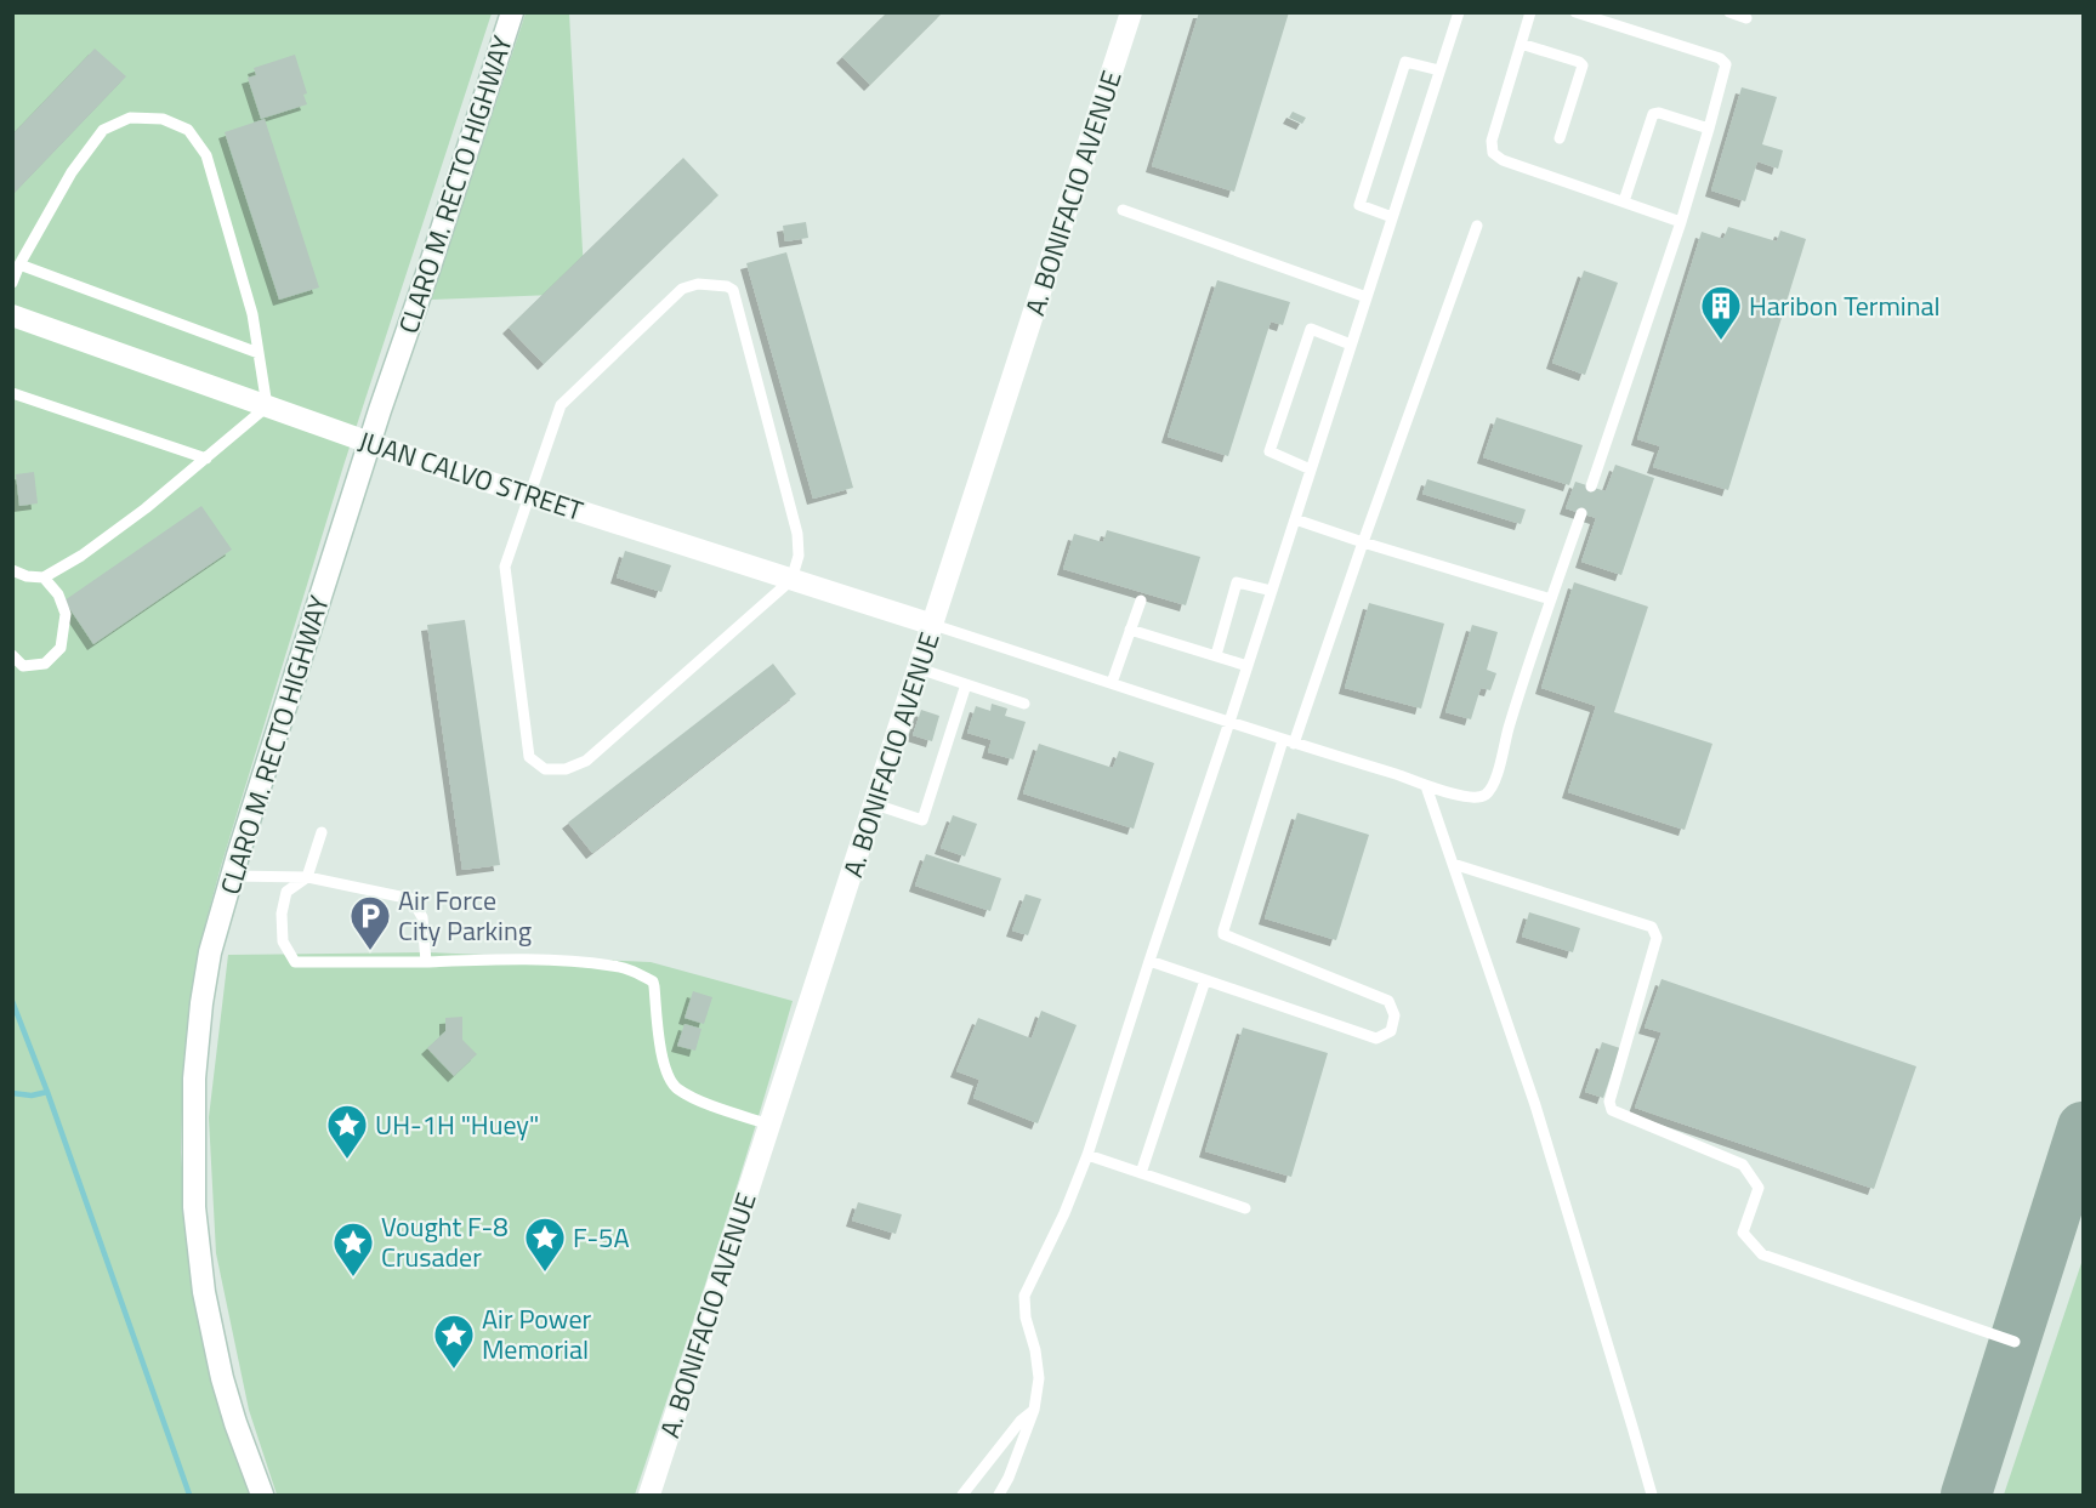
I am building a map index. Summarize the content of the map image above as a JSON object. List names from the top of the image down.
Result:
{
  "streets": {
    "street": ["CLARO M. RECTO HIGHWAY", "A. BONIFACIO AVENUE", "JUAN CALVO STREET"]
  },
  "crossings": [
    ["CLARO M. RECTO HIGHWAY", "JUAN CALVO STREET"],
    ["A. BONIFACIO AVENUE", "JUAN CALVO STREET"]
  ],
  "places": {
    "building": ["Haribon Terminal"],
    "parking": ["Air Force City Parking"],
    "place": [
      "UH-1H \"Huey\"",
      "F-5A",
      "Vought F-8 Crusader",
      "Air Power Memorial"
    ]
  }
}
